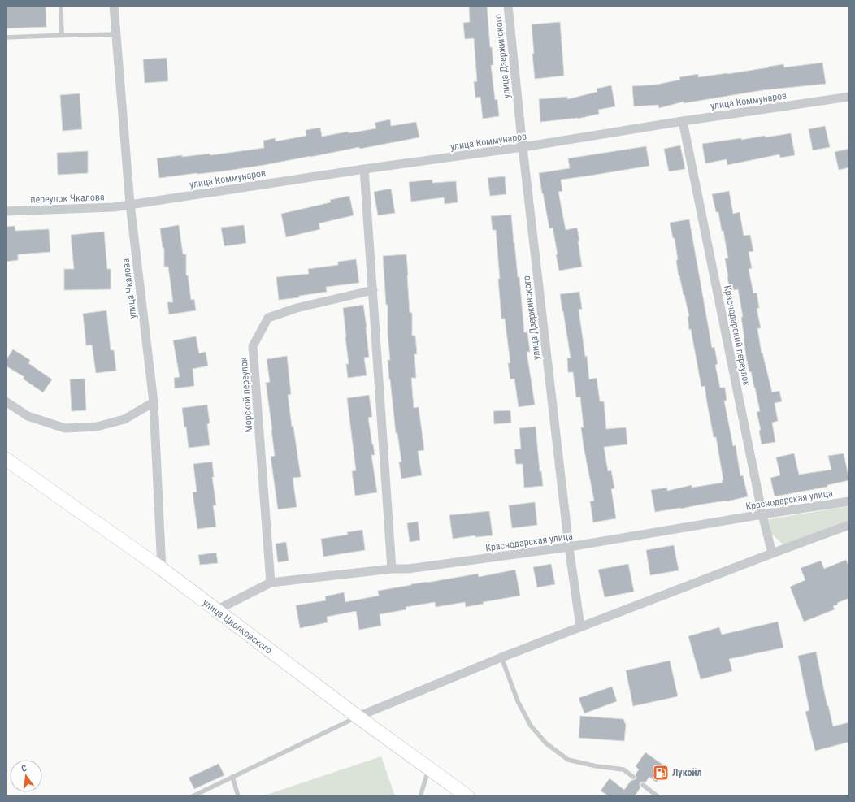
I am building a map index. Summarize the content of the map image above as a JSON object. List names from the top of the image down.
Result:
{
  "streets": {
    "main road": ["улица Циолковского"],
    "street": [
      "улица Дзержинского",
      "улица Коммунаров",
      "переулок Чкалова",
      "улица Чкалова",
      "Краснодарский переулок",
      "Морской переулок",
      "Краснодарская улица"
    ]
  },
  "crossings": [
    ["улица Дзержинского", "улица Коммунаров"],
    ["улица Дзержинского", "Краснодарская улица"],
    ["улица Коммунаров", "переулок Чкалова"],
    ["улица Коммунаров", "улица Чкалова"],
    ["улица Коммунаров", "Краснодарский переулок"],
    ["переулок Чкалова", "улица Чкалова"],
    ["улица Чкалова", "улица Циолковского"],
    ["Краснодарский переулок", "Краснодарская улица"],
    ["Морской переулок", "Краснодарская улица"],
    ["Краснодарская улица", "улица Циолковского"]
  ],
  "places": {
    "fuel station": ["Лукойл"]
  },
  "north": "top"
}
